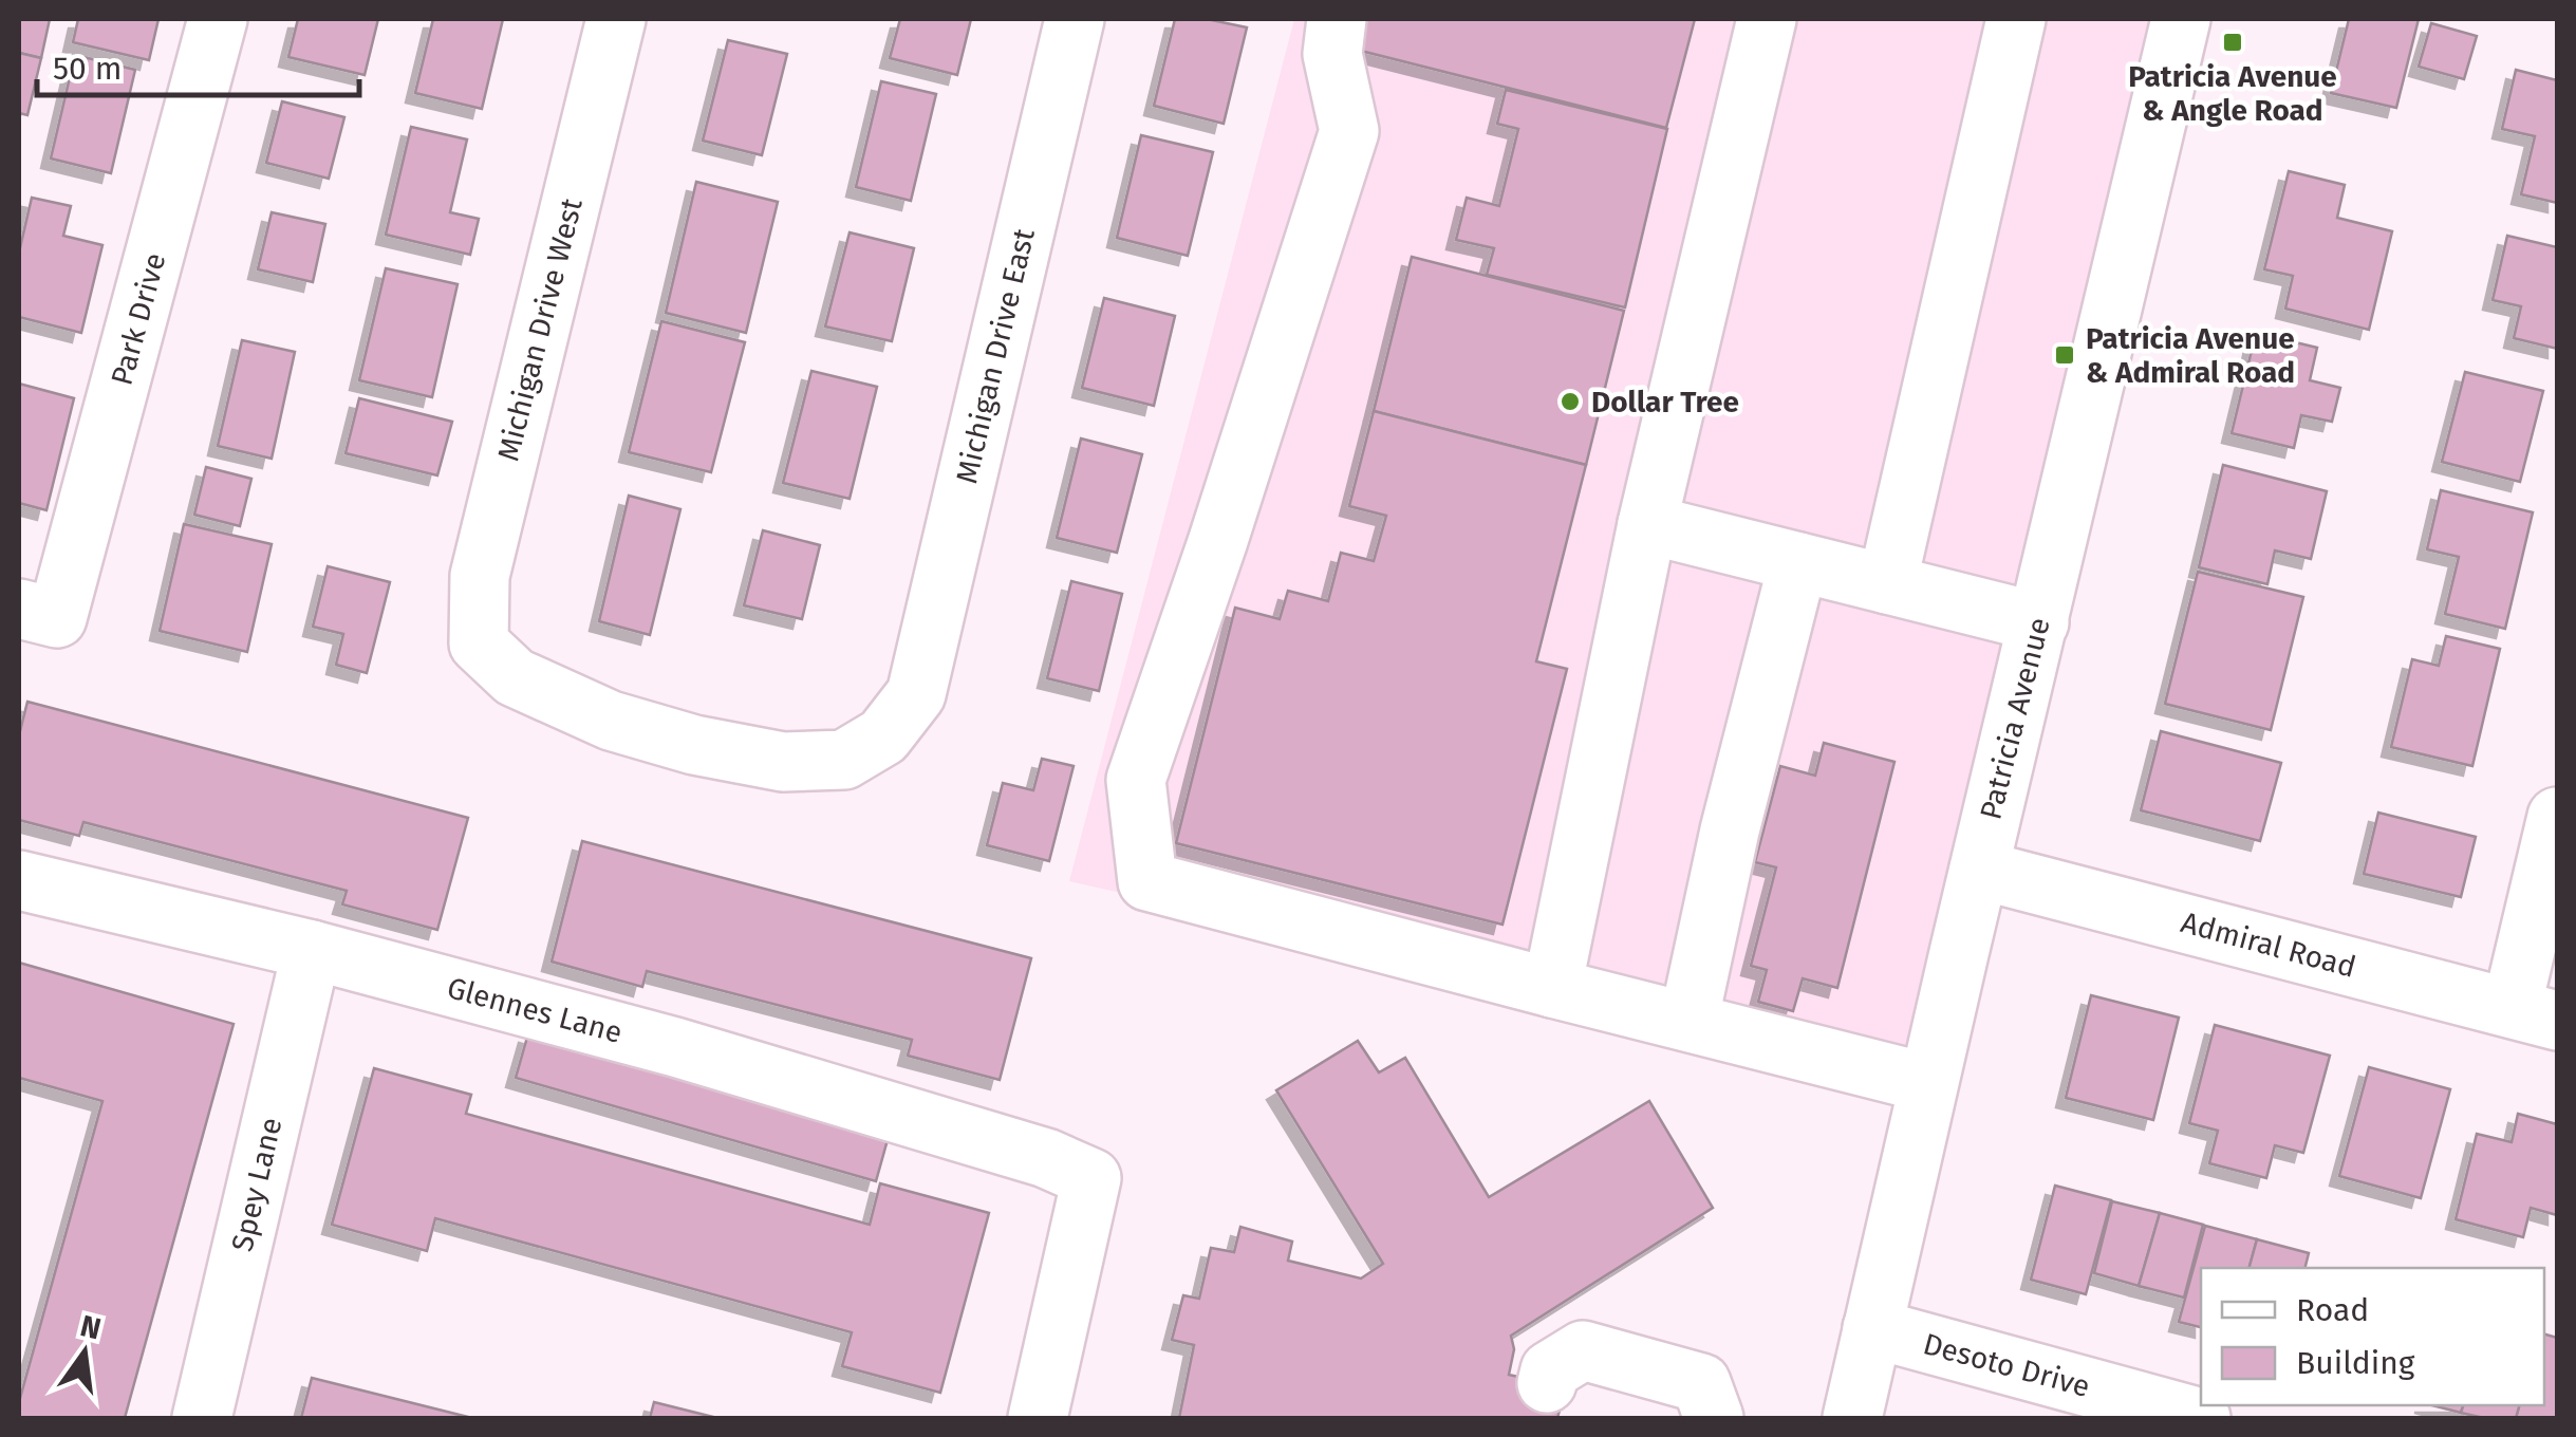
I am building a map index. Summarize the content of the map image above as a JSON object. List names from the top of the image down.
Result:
{
  "streets": {
    "street": [
      "Park Drive",
      "Michigan Drive West",
      "Michigan Drive East",
      "Patricia Avenue",
      "Admiral Road",
      "Glennes Lane",
      "Spey Lane",
      "Desoto Drive"
    ]
  },
  "crossings": [
    ["Michigan Drive West", "Michigan Drive East"],
    ["Patricia Avenue", "Admiral Road"],
    ["Patricia Avenue", "Desoto Drive"],
    ["Glennes Lane", "Spey Lane"]
  ],
  "places": {
    "transit": ["Patricia Avenue & Angle Road", "Patricia Avenue & Admiral Road"],
    "other": ["Dollar Tree"]
  },
  "legend": ["Road", "Building"],
  "scale_bar": "50 m",
  "north": "top"
}
